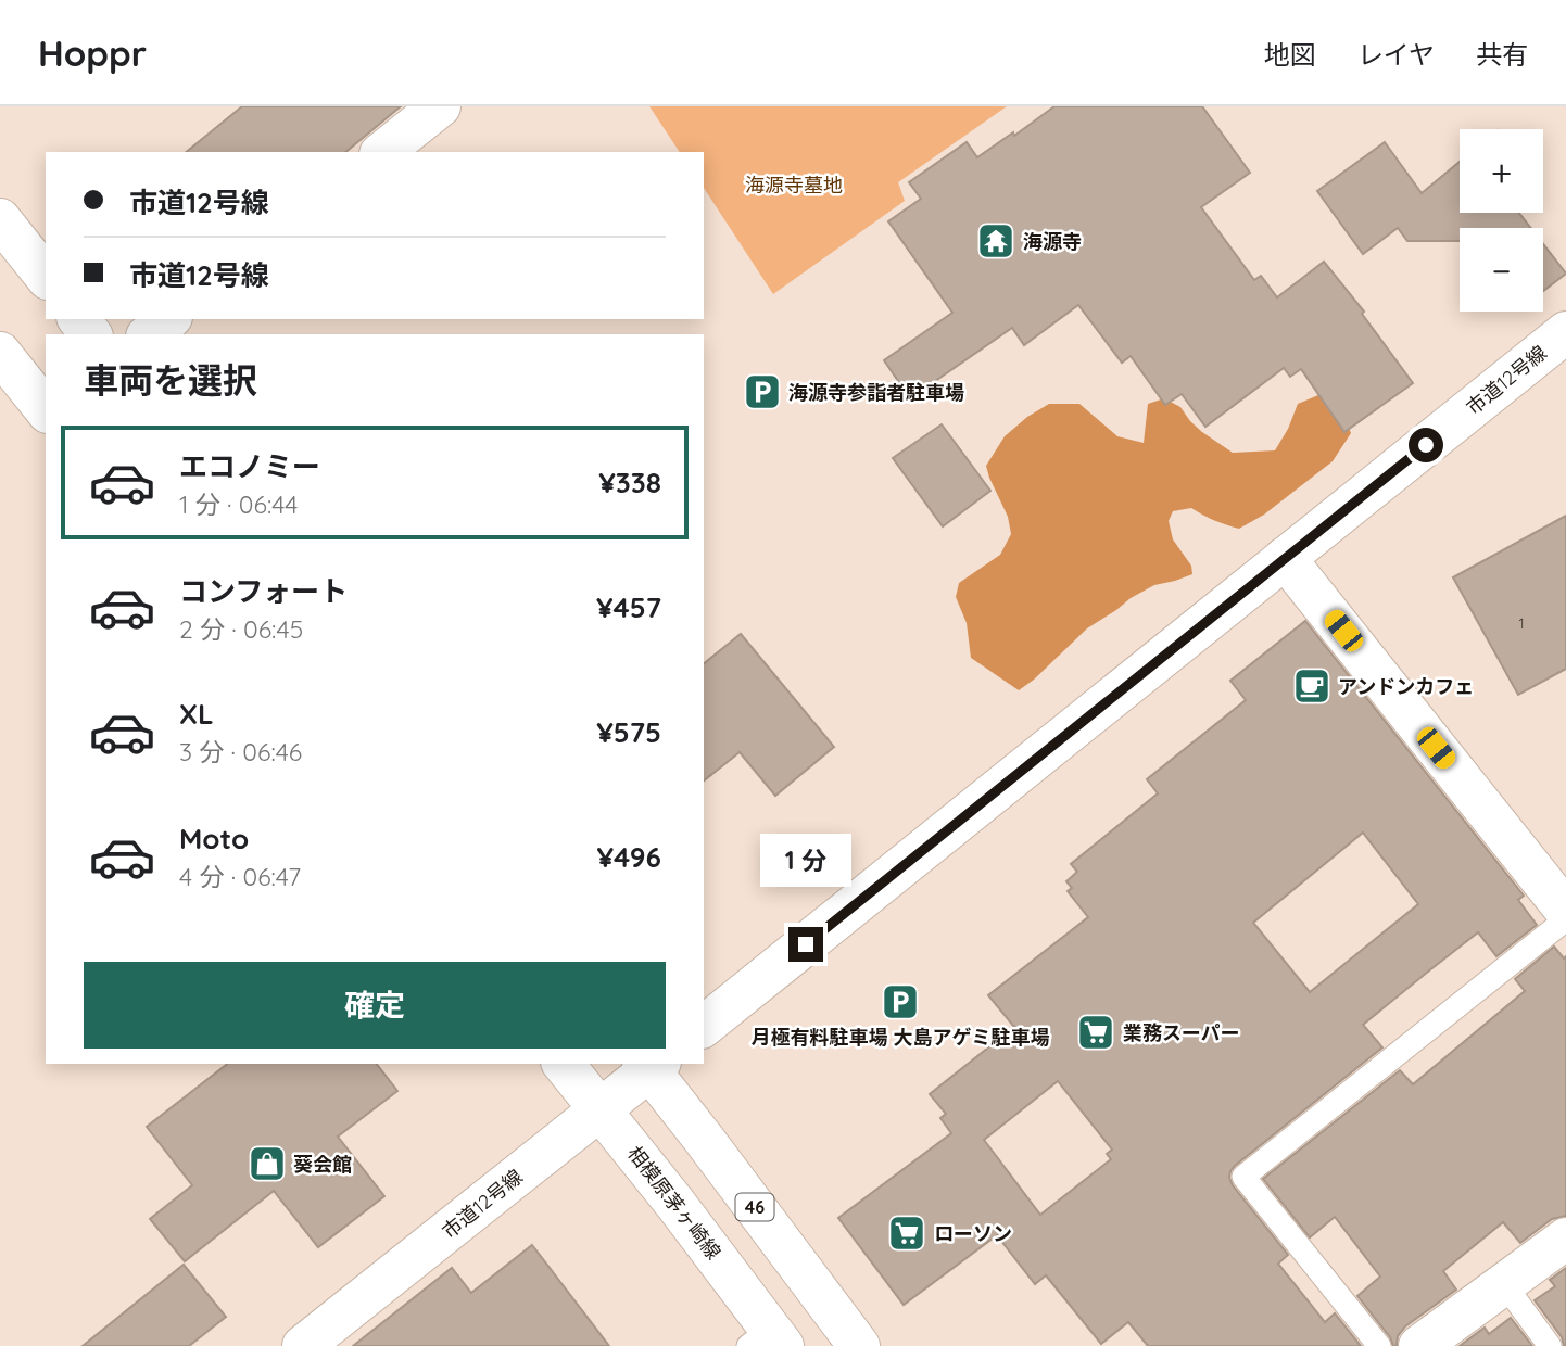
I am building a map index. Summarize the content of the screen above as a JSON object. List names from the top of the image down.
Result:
{
  "streets": {
    "street": ["市道12号線", "相模原茅ヶ崎線", "46"]
  },
  "crossings": [
    ["市道12号線", "相模原茅ヶ崎線"],
    ["市道12号線", "46"]
  ],
  "parks": ["海源寺墓地"],
  "places": {
    "temple": ["海源寺"],
    "parking": ["海源寺参詣者駐車場", "月極有料駐車場 大島アゲミ駐車場"],
    "cafe": ["アンドンカフェ"],
    "supermarket": ["業務スーパー", "ローソン"],
    "shop": ["葵会館"]
  },
  "house_numbers": ["1"],
  "page": {
    "header": "Hoppr",
    "nav": ["地図", "レイヤ", "共有"],
    "map_buttons": ["+", "−"],
    "banner": ["市道12号線", "市道12号線"],
    "heading": "車両を選択",
    "list": [
      {
        "name": "エコノミー",
        "note": "1 分 · 06:44",
        "value": "¥338"
      },
      {
        "name": "コンフォート",
        "note": "2 分 · 06:45",
        "value": "¥457"
      },
      {
        "name": "XL",
        "note": "3 分 · 06:46",
        "value": "¥575"
      },
      {
        "name": "Moto",
        "note": "4 分 · 06:47",
        "value": "¥496"
      }
    ],
    "bubble": "1 分",
    "buttons": "確定"
  }
}
